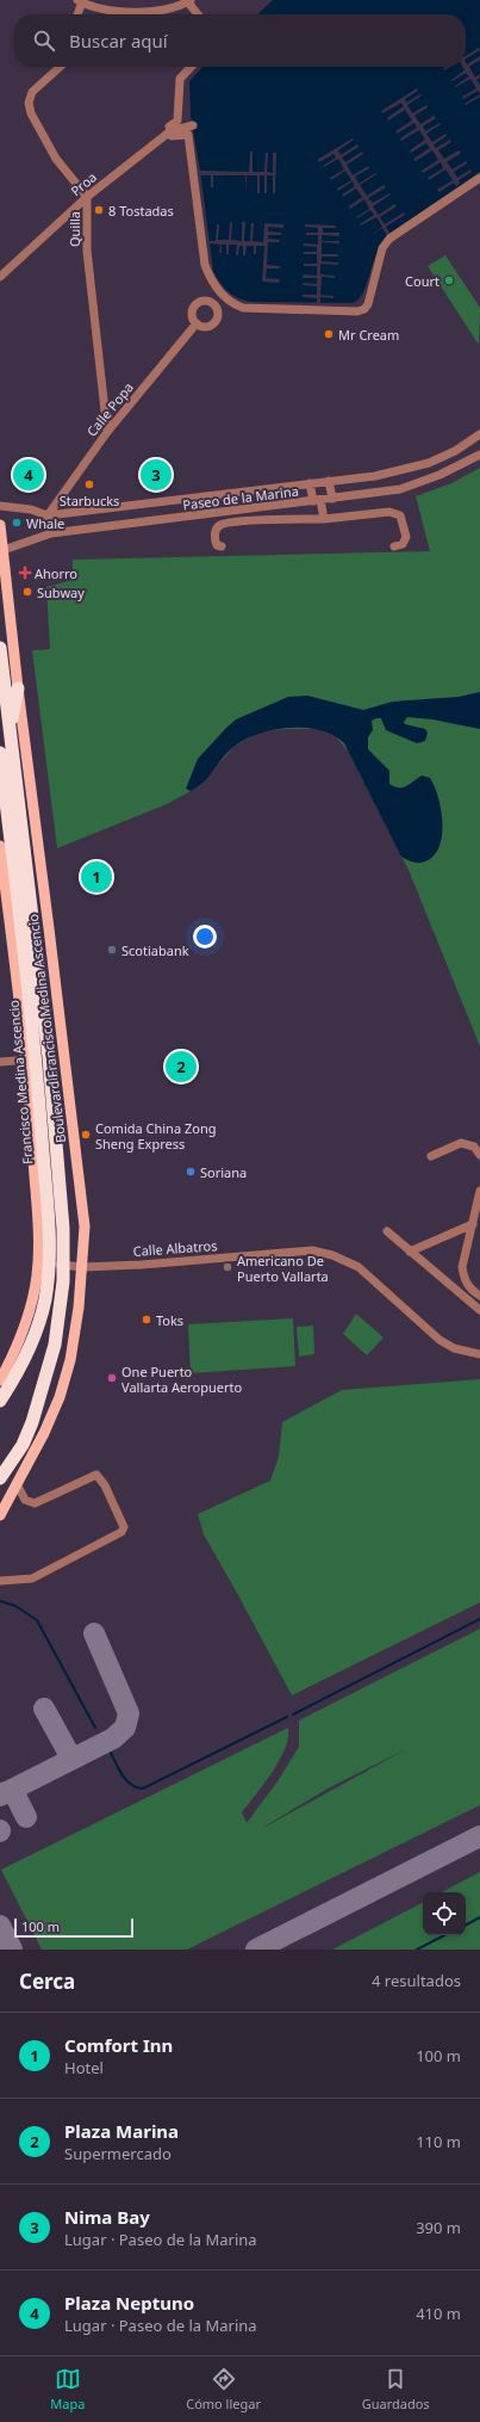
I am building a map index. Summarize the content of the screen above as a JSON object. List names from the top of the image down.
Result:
{
  "streets": {
    "highway": ["Francisco Medina Ascencio"],
    "main road": ["Boulevard Francisco Medina Ascencio"],
    "street": [
      "Proa",
      "Quilla",
      "Calle Popa",
      "Paseo de la Marina",
      "Calle Albatros"
    ]
  },
  "crossings": [
    ["Proa", "Quilla"],
    ["Quilla", "Calle Popa"],
    ["Calle Popa", "Paseo de la Marina"],
    ["Paseo de la Marina", "Boulevard Francisco Medina Ascencio"],
    ["Boulevard Francisco Medina Ascencio", "Calle Albatros"],
    ["Francisco Medina Ascencio", "Calle Albatros"]
  ],
  "places": {
    "other": [
      "8 Tostadas",
      "Court",
      "Mr Cream",
      "Starbucks",
      "Whale",
      "Subway",
      "Scotiabank",
      "Comida China Zong Sheng Express",
      "Soriana",
      "Americano De Puerto Vallarta",
      "Toks",
      "One Puerto Vallarta Aeropuerto"
    ],
    "health": ["Ahorro"]
  },
  "scale_bar": "100 m",
  "page": {
    "search": "Buscar aquí",
    "pins": [
      "3",
      "4",
      "1",
      "2"
    ],
    "scale": "100 m",
    "heading": ["Cerca", "4 resultados"],
    "list": [
      {
        "mark": "1",
        "name": "Comfort Inn",
        "note": "Hotel",
        "value": "100 m"
      },
      {
        "mark": "2",
        "name": "Plaza Marina",
        "note": "Supermercado",
        "value": "110 m"
      },
      {
        "mark": "3",
        "name": "Nima Bay",
        "note": "Lugar · Paseo de la Marina",
        "value": "390 m"
      },
      {
        "mark": "4",
        "name": "Plaza Neptuno",
        "note": "Lugar · Paseo de la Marina",
        "value": "410 m"
      }
    ],
    "nav": ["Mapa", "Cómo llegar", "Guardados"]
  }
}
